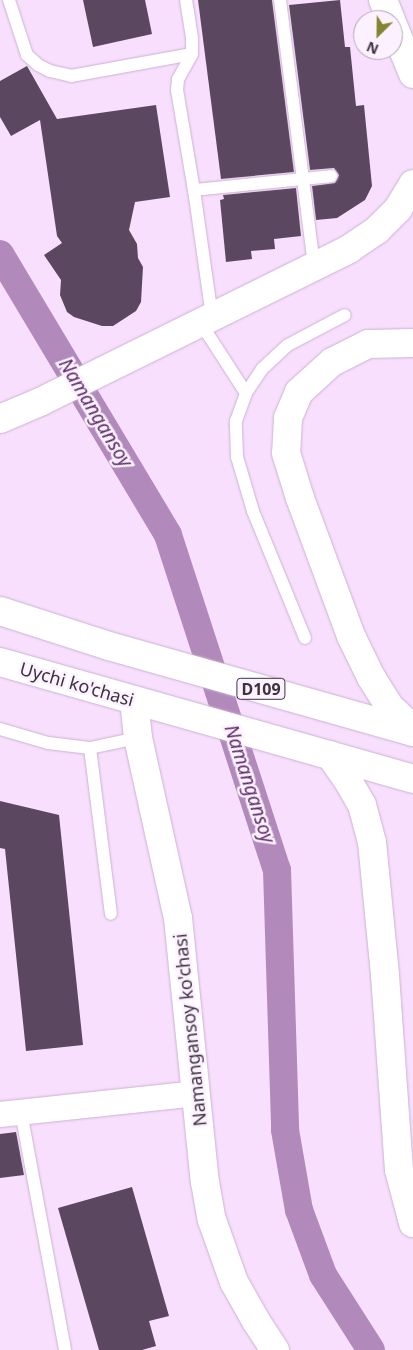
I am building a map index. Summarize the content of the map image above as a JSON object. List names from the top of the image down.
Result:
{
  "streets": {
    "main road": ["Uychi ko'chasi", "D109", "Namangansoy ko'chasi"]
  },
  "crossings": [
    ["Uychi ko'chasi", "D109"],
    ["Uychi ko'chasi", "Namangansoy ko'chasi"],
    ["D109", "Namangansoy ko'chasi"]
  ],
  "water": ["Namangansoy"],
  "north": "bottom left"
}
